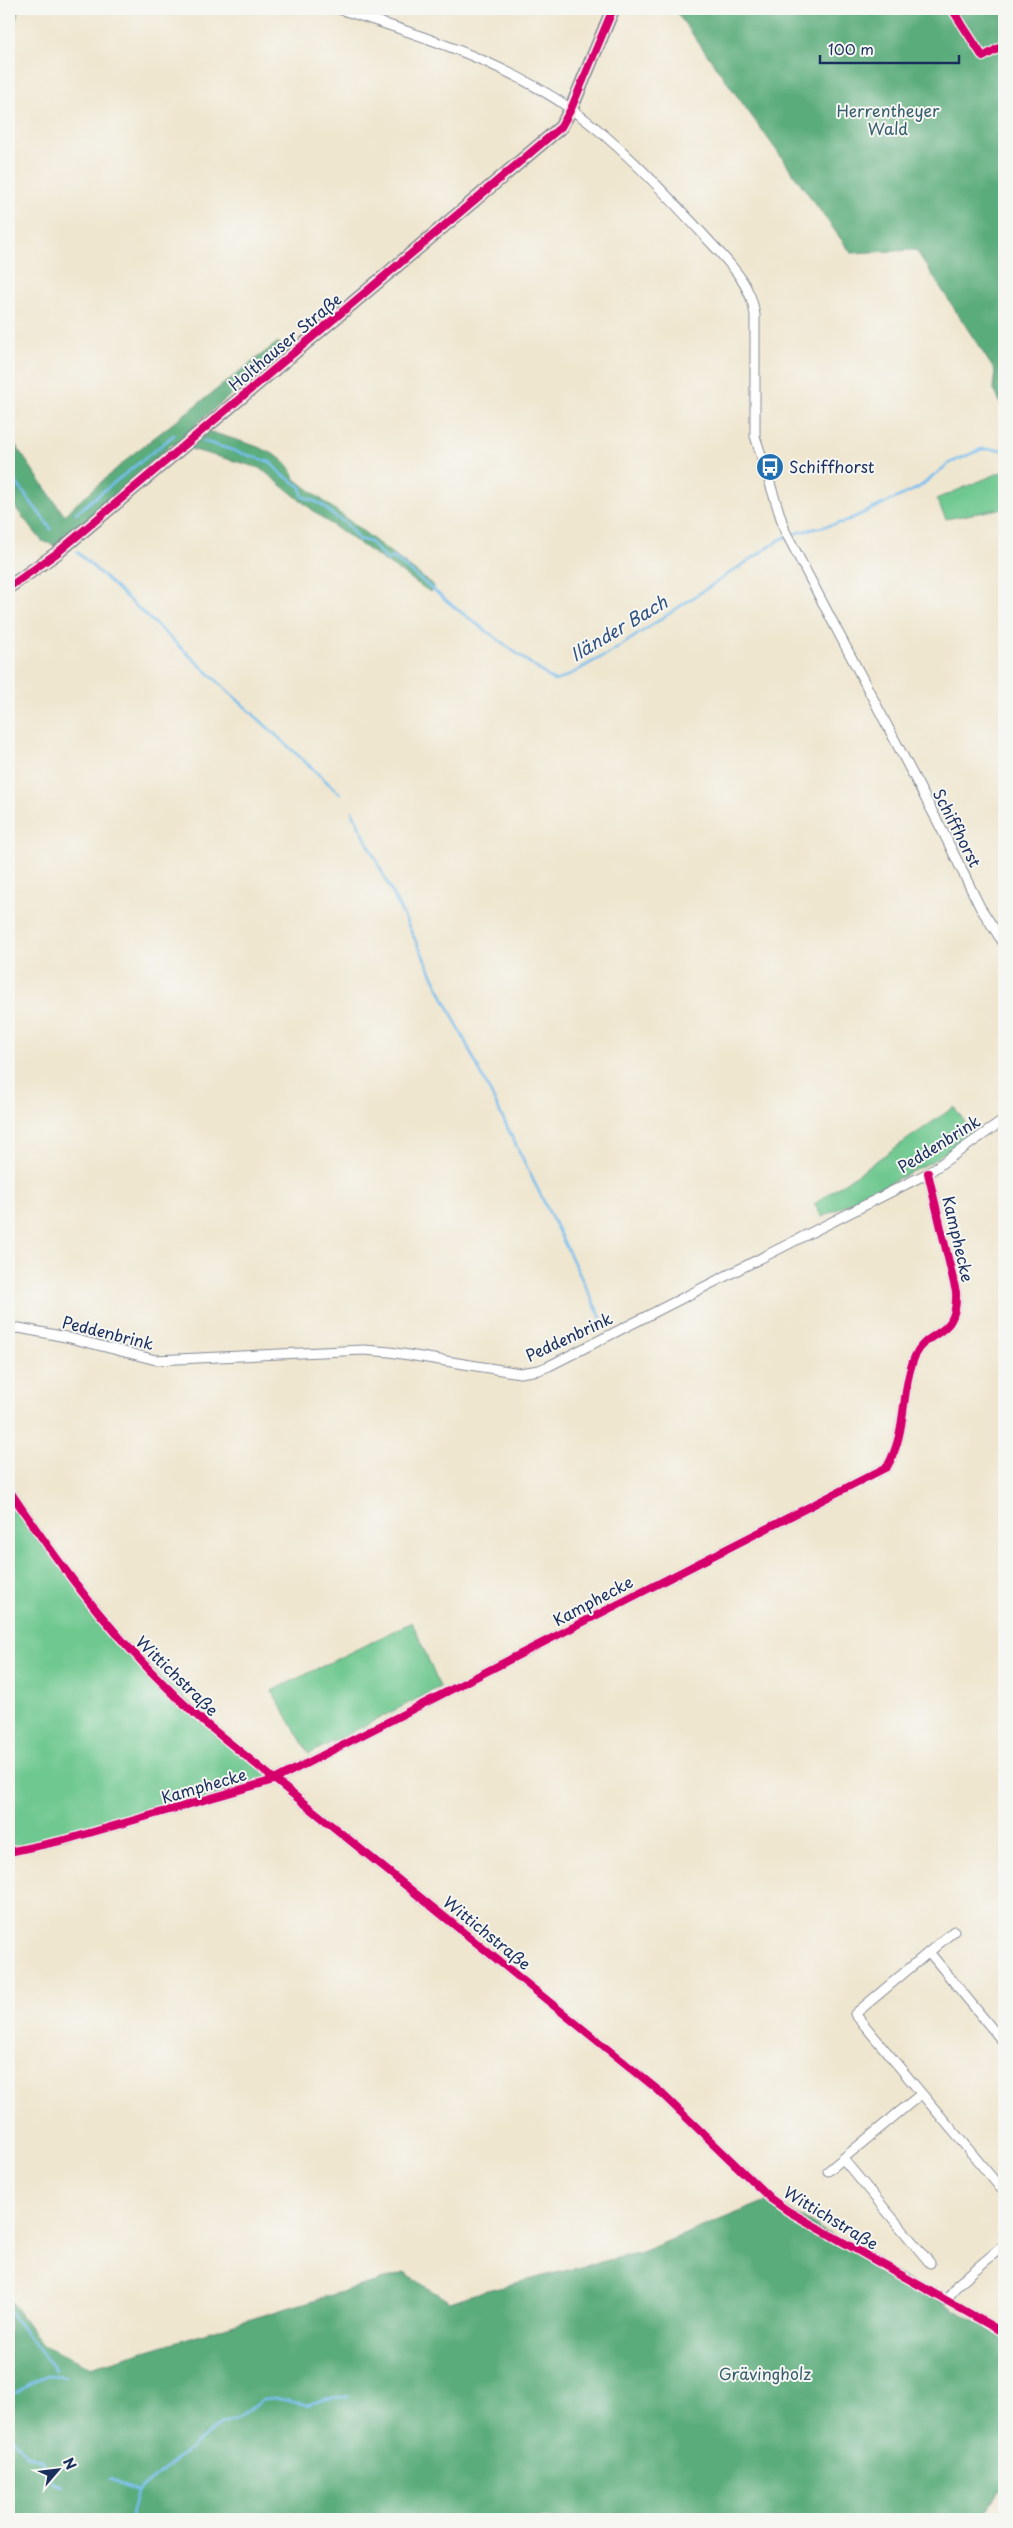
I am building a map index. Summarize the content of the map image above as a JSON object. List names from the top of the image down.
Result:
{
  "streets": {
    "street": [
      "Holthauser Straße",
      "Schiffhorst",
      "Peddenbrink",
      "Kamphecke",
      "Wittichstraße"
    ]
  },
  "crossings": [
    ["Holthauser Straße", "Schiffhorst"],
    ["Peddenbrink", "Kamphecke"],
    ["Kamphecke", "Wittichstraße"]
  ],
  "water": ["Iländer Bach"],
  "parks": ["Herrentheyer Wald", "Grävingholz"],
  "places": {
    "bus stop": ["Schiffhorst"]
  },
  "scale_bar": "100 m",
  "north": "top right"
}
